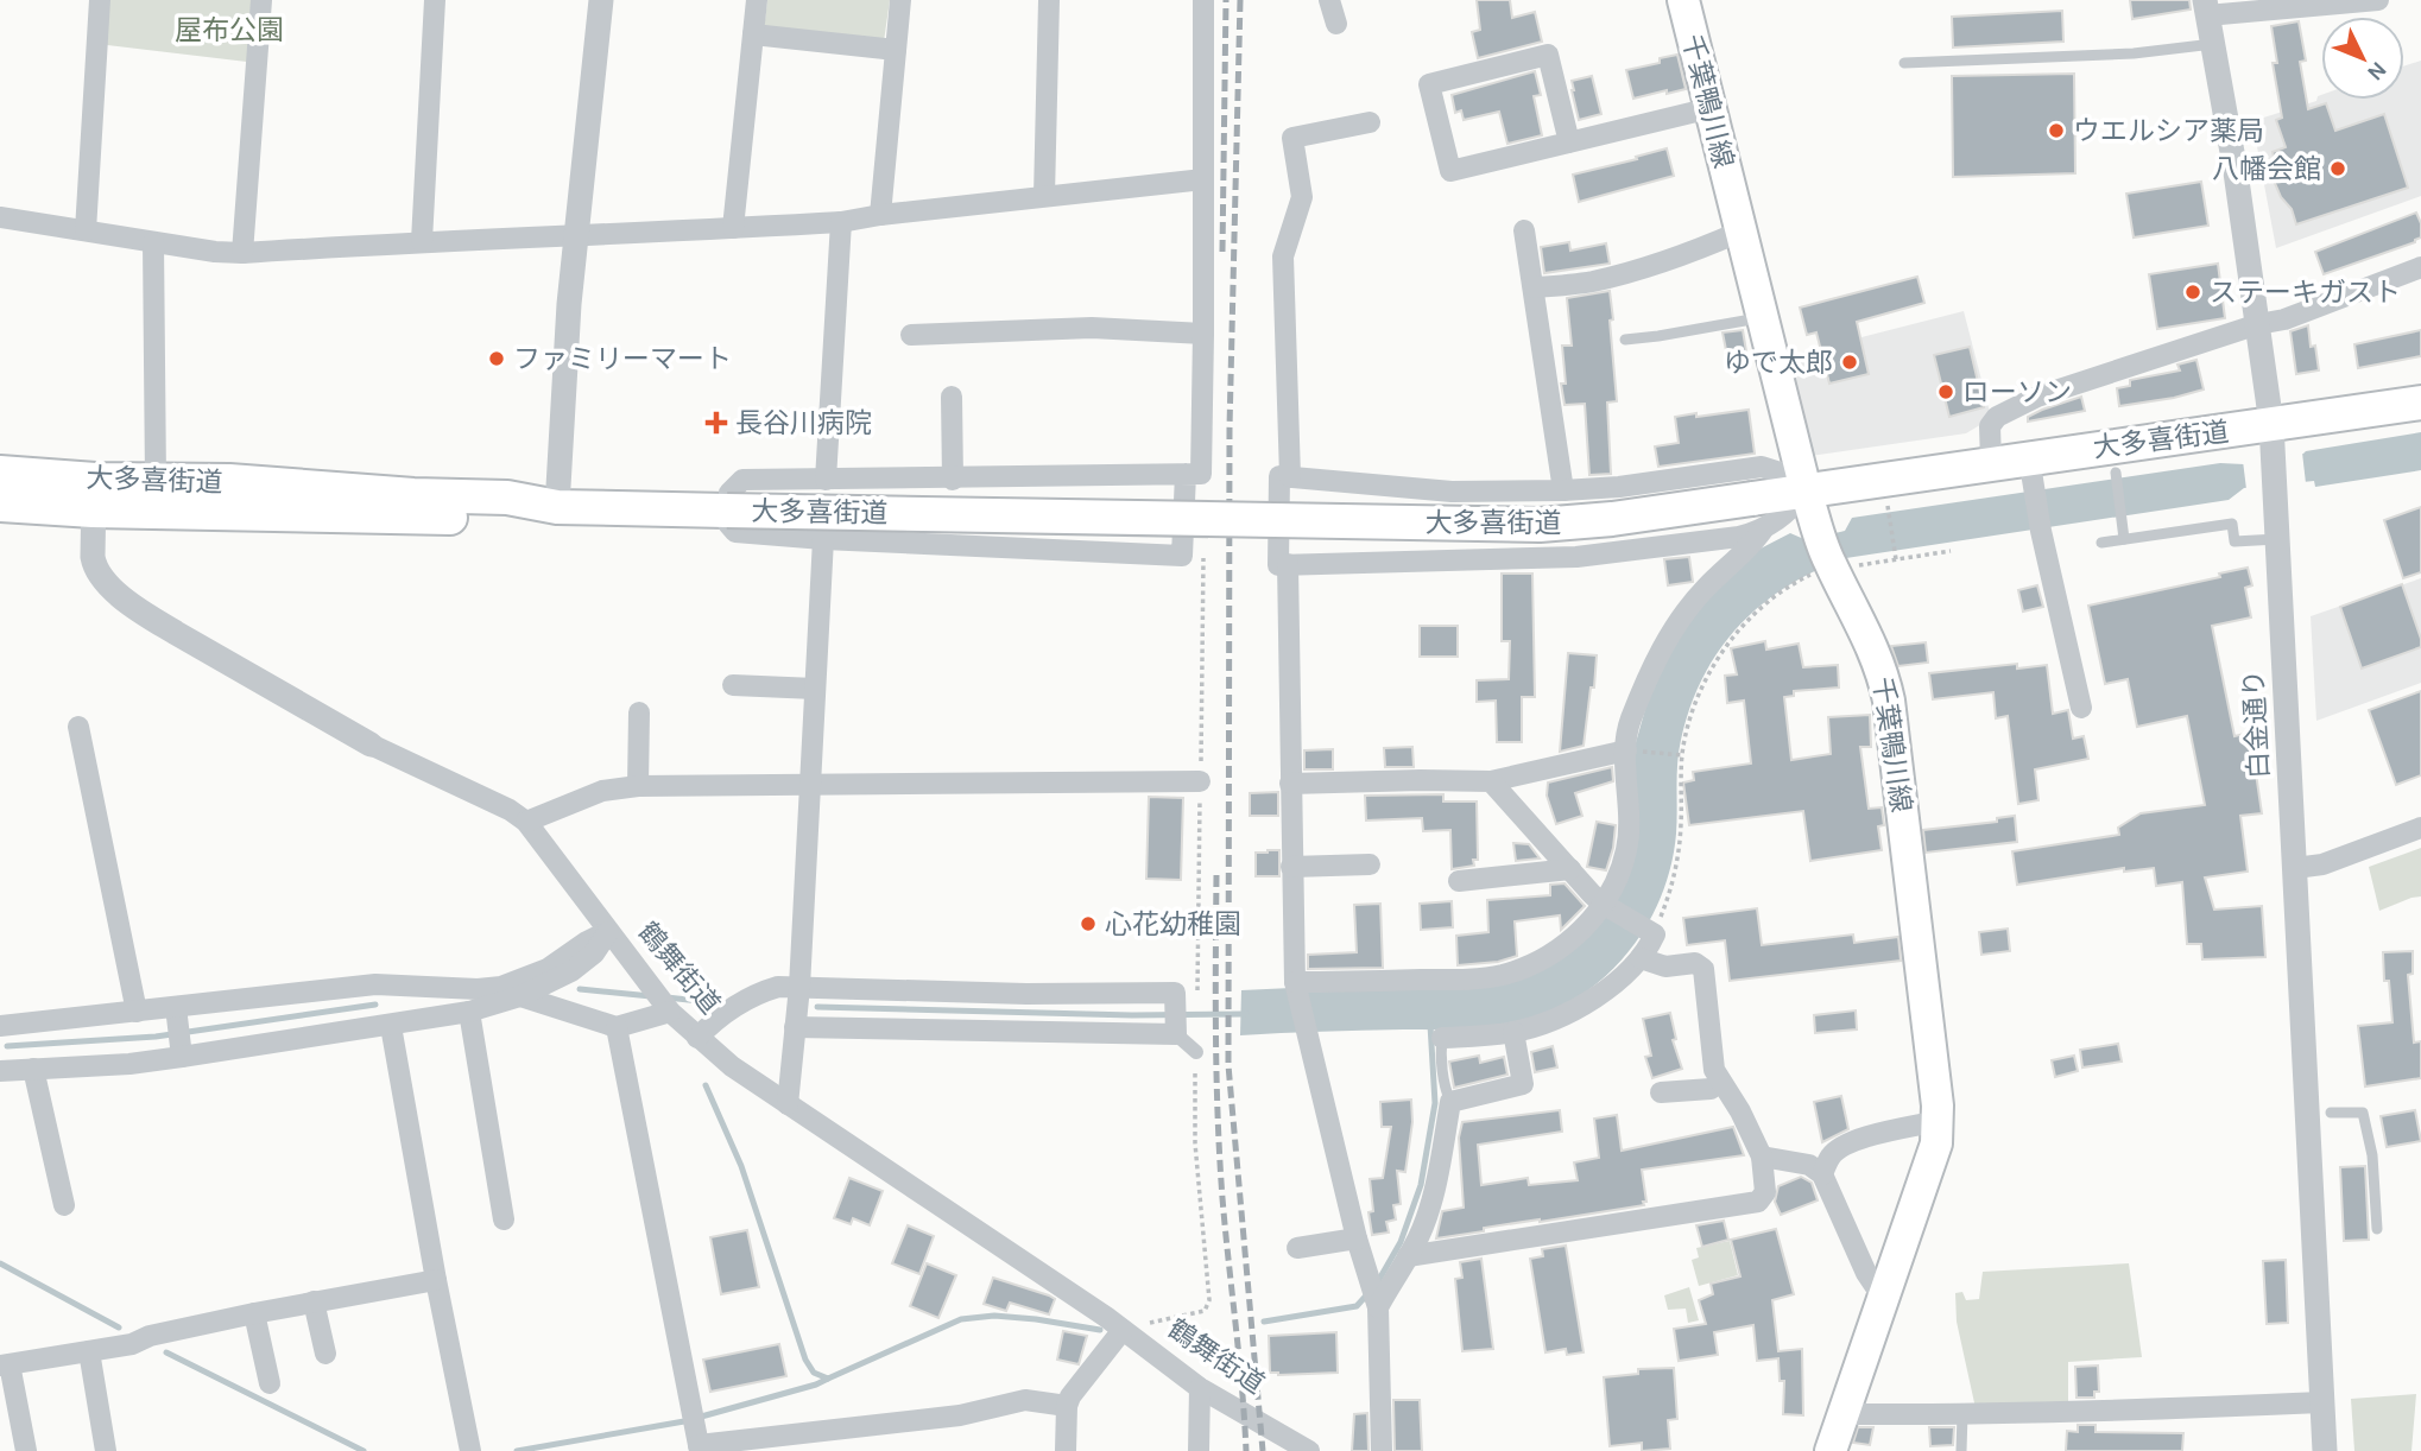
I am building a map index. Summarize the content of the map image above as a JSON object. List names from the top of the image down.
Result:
{
  "streets": {
    "highway": ["大多喜街道"],
    "main road": ["千葉鴨川線"],
    "street": ["白金通り", "鶴舞街道"]
  },
  "crossings": [
    ["千葉鴨川線", "大多喜街道"],
    ["大多喜街道", "白金通り"],
    ["大多喜街道", "鶴舞街道"]
  ],
  "parks": ["屋布公園"],
  "places": {
    "other": [
      "ウエルシア薬局",
      "八幡会館",
      "ステーキガスト",
      "ファミリーマート",
      "ゆで太郎",
      "ローソン",
      "心花幼稚園"
    ],
    "health": ["長谷川病院"]
  },
  "north": "bottom right"
}
